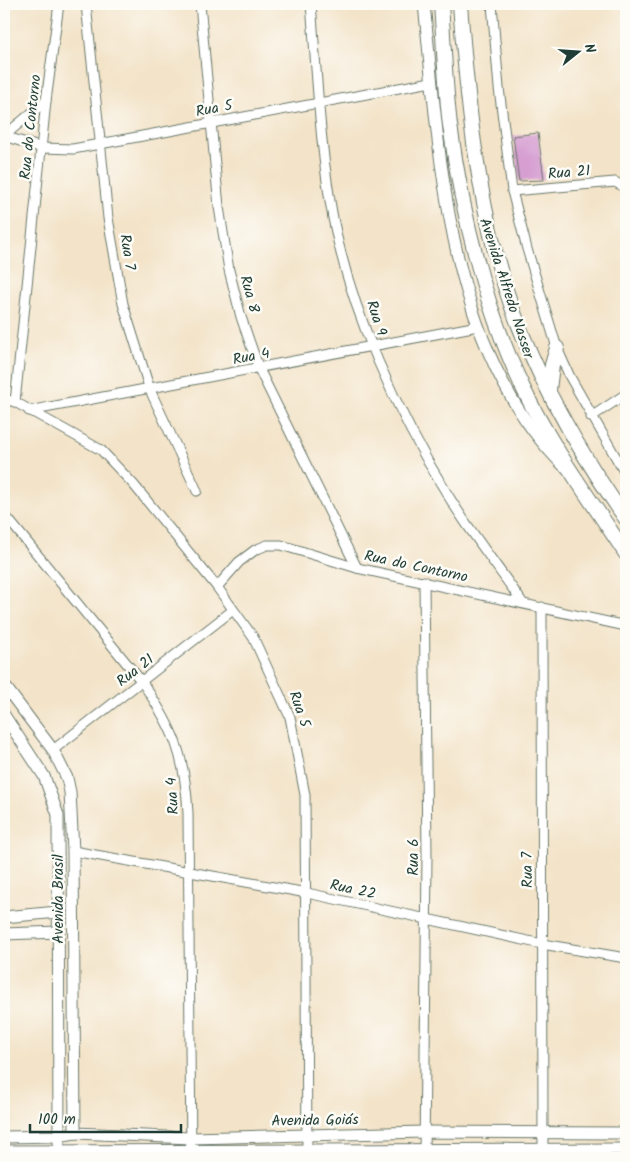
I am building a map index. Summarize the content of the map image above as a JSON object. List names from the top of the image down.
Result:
{
  "streets": {
    "main road": ["Avenida Alfredo Nasser"],
    "street": [
      "Rua 5",
      "Rua do Contorno",
      "Rua 21",
      "Rua 7",
      "Rua 8",
      "Rua 9",
      "Rua 4",
      "Rua 6",
      "Rua 22",
      "Avenida Brasil",
      "Avenida Goiás"
    ]
  },
  "crossings": [
    ["Rua 5", "Rua do Contorno"],
    ["Rua 5", "Rua 21"],
    ["Rua 5", "Rua 7"],
    ["Rua 5", "Rua 8"],
    ["Rua 5", "Rua 9"],
    ["Rua 5", "Rua 4"],
    ["Rua 5", "Rua 22"],
    ["Rua 5", "Avenida Goiás"],
    ["Rua do Contorno", "Rua 7"],
    ["Rua do Contorno", "Rua 8"],
    ["Rua do Contorno", "Rua 9"],
    ["Rua do Contorno", "Rua 6"],
    ["Rua 21", "Rua 4"],
    ["Rua 21", "Avenida Brasil"],
    ["Rua 7", "Rua 4"],
    ["Rua 7", "Rua 22"],
    ["Rua 7", "Avenida Goiás"],
    ["Rua 8", "Rua 4"],
    ["Rua 9", "Rua 4"],
    ["Rua 4", "Rua 22"],
    ["Rua 4", "Avenida Goiás"],
    ["Rua 6", "Rua 22"],
    ["Rua 6", "Avenida Goiás"],
    ["Rua 22", "Avenida Brasil"],
    ["Avenida Brasil", "Avenida Goiás"]
  ],
  "scale_bar": "100 m",
  "north": "right"
}
